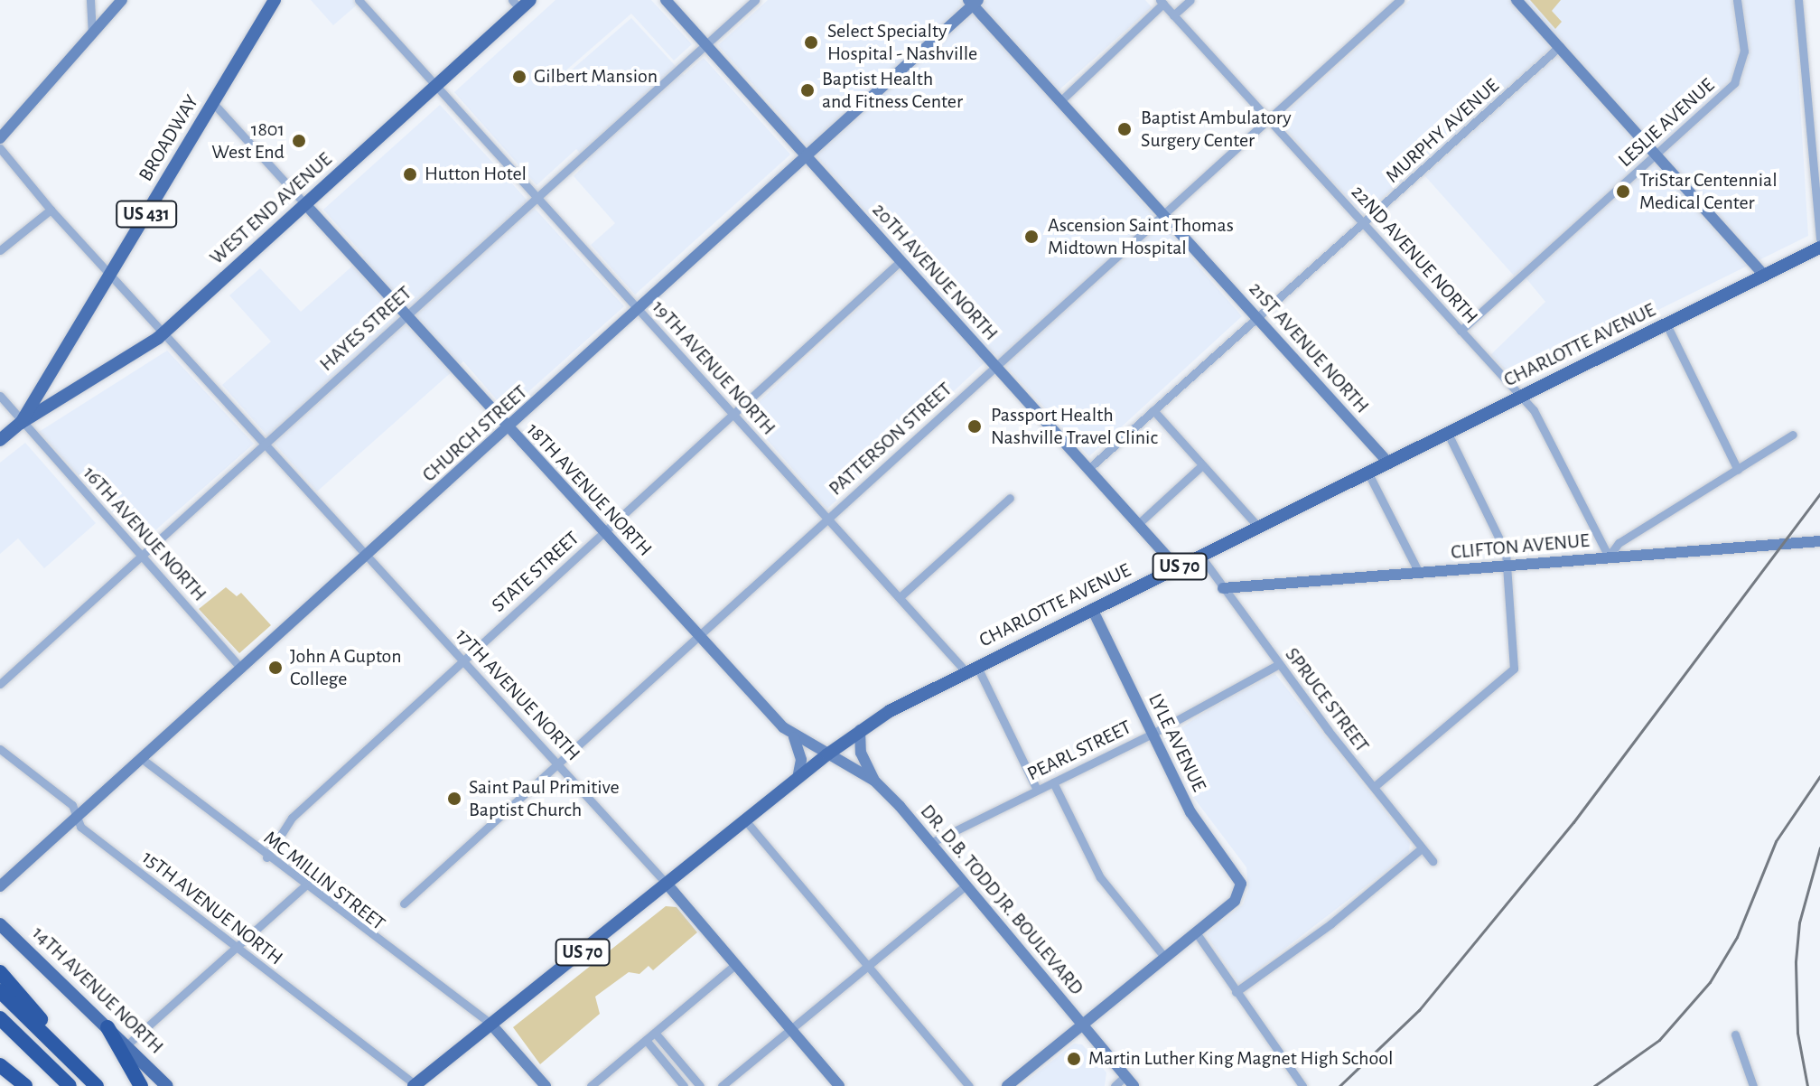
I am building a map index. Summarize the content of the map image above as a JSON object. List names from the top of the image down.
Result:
{
  "streets": {
    "main road": [
      "BROADWAY",
      "WEST END AVENUE",
      "US 431",
      "20TH AVENUE NORTH",
      "CHARLOTTE AVENUE",
      "21ST AVENUE NORTH",
      "CHURCH STREET",
      "18TH AVENUE NORTH",
      "CLIFTON AVENUE",
      "US 70",
      "17TH AVENUE NORTH",
      "LYLE AVENUE",
      "DR. D.B. TODD JR. BOULEVARD",
      "14TH AVENUE NORTH"
    ],
    "street": [
      "LESLIE AVENUE",
      "MURPHY AVENUE",
      "22ND AVENUE NORTH",
      "HAYES STREET",
      "19TH AVENUE NORTH",
      "PATTERSON STREET",
      "16TH AVENUE NORTH",
      "STATE STREET",
      "SPRUCE STREET",
      "PEARL STREET",
      "MC MILLIN STREET",
      "15TH AVENUE NORTH"
    ]
  },
  "crossings": [
    ["LESLIE AVENUE", "22ND AVENUE NORTH"],
    ["MURPHY AVENUE", "22ND AVENUE NORTH"],
    ["MURPHY AVENUE", "20TH AVENUE NORTH"],
    ["MURPHY AVENUE", "21ST AVENUE NORTH"],
    ["BROADWAY", "WEST END AVENUE"],
    ["BROADWAY", "16TH AVENUE NORTH"],
    ["BROADWAY", "17TH AVENUE NORTH"],
    ["WEST END AVENUE", "19TH AVENUE NORTH"],
    ["WEST END AVENUE", "18TH AVENUE NORTH"],
    ["WEST END AVENUE", "16TH AVENUE NORTH"],
    ["WEST END AVENUE", "17TH AVENUE NORTH"],
    ["22ND AVENUE NORTH", "CHARLOTTE AVENUE"],
    ["22ND AVENUE NORTH", "PATTERSON STREET"],
    ["22ND AVENUE NORTH", "CLIFTON AVENUE"],
    ["20TH AVENUE NORTH", "HAYES STREET"],
    ["20TH AVENUE NORTH", "CHARLOTTE AVENUE"],
    ["20TH AVENUE NORTH", "CHURCH STREET"],
    ["20TH AVENUE NORTH", "PATTERSON STREET"],
    ["20TH AVENUE NORTH", "STATE STREET"],
    ["HAYES STREET", "19TH AVENUE NORTH"],
    ["HAYES STREET", "18TH AVENUE NORTH"],
    ["HAYES STREET", "16TH AVENUE NORTH"],
    ["HAYES STREET", "17TH AVENUE NORTH"],
    ["CHARLOTTE AVENUE", "21ST AVENUE NORTH"],
    ["CHARLOTTE AVENUE", "19TH AVENUE NORTH"],
    ["CHARLOTTE AVENUE", "18TH AVENUE NORTH"],
    ["CHARLOTTE AVENUE", "17TH AVENUE NORTH"],
    ["CHARLOTTE AVENUE", "SPRUCE STREET"],
    ["CHARLOTTE AVENUE", "LYLE AVENUE"],
    ["CHARLOTTE AVENUE", "MC MILLIN STREET"],
    ["CHARLOTTE AVENUE", "DR. D.B. TODD JR. BOULEVARD"],
    ["CHARLOTTE AVENUE", "15TH AVENUE NORTH"],
    ["21ST AVENUE NORTH", "CHURCH STREET"],
    ["21ST AVENUE NORTH", "PATTERSON STREET"],
    ["19TH AVENUE NORTH", "CHURCH STREET"],
    ["19TH AVENUE NORTH", "PATTERSON STREET"],
    ["19TH AVENUE NORTH", "STATE STREET"],
    ["19TH AVENUE NORTH", "PEARL STREET"],
    ["CHURCH STREET", "18TH AVENUE NORTH"],
    ["CHURCH STREET", "16TH AVENUE NORTH"],
    ["CHURCH STREET", "17TH AVENUE NORTH"],
    ["CHURCH STREET", "MC MILLIN STREET"],
    ["CHURCH STREET", "15TH AVENUE NORTH"],
    ["PATTERSON STREET", "18TH AVENUE NORTH"],
    ["PATTERSON STREET", "17TH AVENUE NORTH"],
    ["18TH AVENUE NORTH", "STATE STREET"],
    ["18TH AVENUE NORTH", "DR. D.B. TODD JR. BOULEVARD"],
    ["CLIFTON AVENUE", "SPRUCE STREET"],
    ["STATE STREET", "17TH AVENUE NORTH"],
    ["STATE STREET", "MC MILLIN STREET"],
    ["SPRUCE STREET", "PEARL STREET"],
    ["LYLE AVENUE", "PEARL STREET"],
    ["PEARL STREET", "DR. D.B. TODD JR. BOULEVARD"]
  ],
  "places": [
    "Select Specialty Hospital - Nashville",
    "Gilbert Mansion",
    "Baptist Health and Fitness Center",
    "Baptist Ambulatory Surgery Center",
    "1801 West End",
    "Hutton Hotel",
    "TriStar Centennial Medical Center",
    "Ascension Saint Thomas Midtown Hospital",
    "Passport Health Nashville Travel Clinic",
    "John A Gupton College",
    "Saint Paul Primitive Baptist Church",
    "Martin Luther King Magnet High School"
  ]
}
